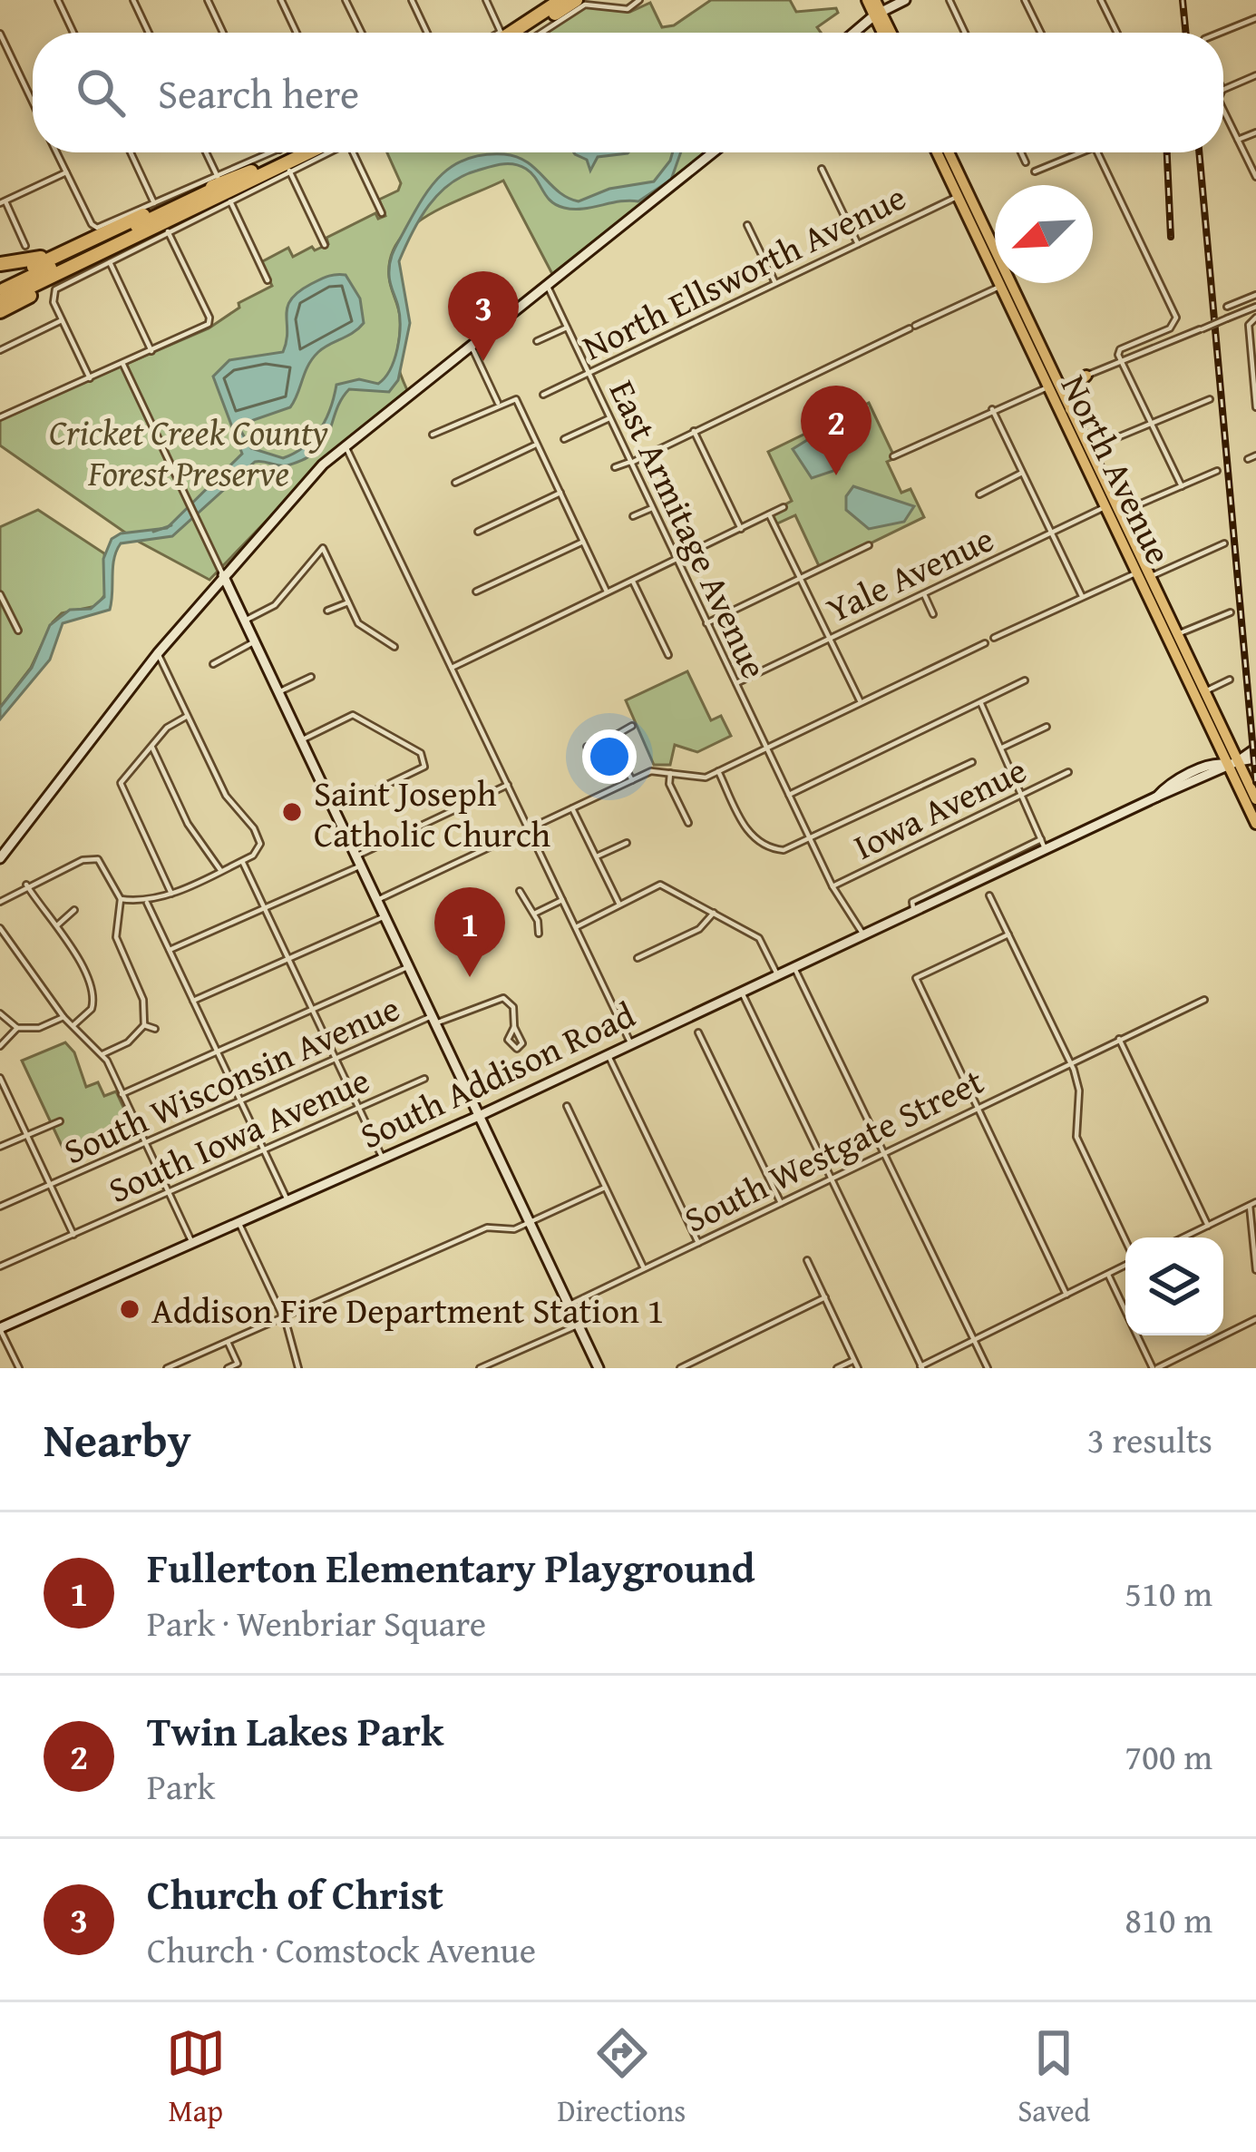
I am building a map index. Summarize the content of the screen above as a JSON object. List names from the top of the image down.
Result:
{
  "streets": {
    "main road": ["North Avenue"],
    "street": [
      "North Ellsworth Avenue",
      "East Armitage Avenue",
      "Yale Avenue",
      "Iowa Avenue",
      "South Addison Road",
      "South Wisconsin Avenue",
      "South Iowa Avenue",
      "South Westgate Street"
    ]
  },
  "crossings": [
    ["North Ellsworth Avenue", "North Avenue"],
    ["North Ellsworth Avenue", "East Armitage Avenue"],
    ["North Avenue", "Yale Avenue"],
    ["North Avenue", "South Addison Road"],
    ["East Armitage Avenue", "Yale Avenue"],
    ["East Armitage Avenue", "Iowa Avenue"],
    ["East Armitage Avenue", "South Addison Road"]
  ],
  "parks": ["Cricket Creek County Forest Preserve"],
  "places": ["Saint Joseph Catholic Church", "Addison Fire Department Station 1"],
  "north": "bottom left",
  "page": {
    "search": "Search here",
    "pins": ["3", "2", "1"],
    "heading": ["Nearby", "3 results"],
    "list": [
      {
        "mark": "1",
        "name": "Fullerton Elementary Playground",
        "note": "Park · Wenbriar Square",
        "value": "510 m"
      },
      {
        "mark": "2",
        "name": "Twin Lakes Park",
        "note": "Park",
        "value": "700 m"
      },
      {
        "mark": "3",
        "name": "Church of Christ",
        "note": "Church · Comstock Avenue",
        "value": "810 m"
      }
    ],
    "nav": ["Map", "Directions", "Saved"]
  }
}
